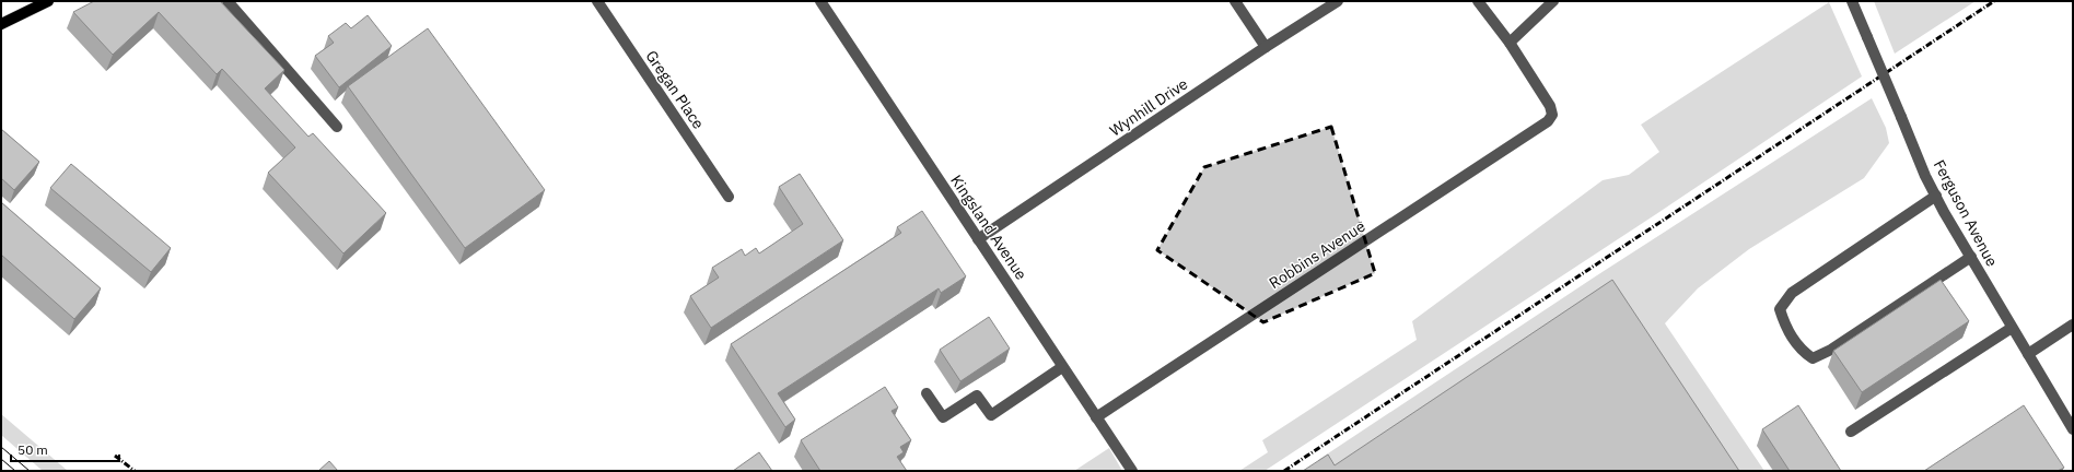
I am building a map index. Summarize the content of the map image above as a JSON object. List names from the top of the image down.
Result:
{
  "streets": {
    "street": [
      "Gregan Place",
      "Wynhill Drive",
      "Ferguson Avenue",
      "Kingsland Avenue",
      "Robbins Avenue"
    ]
  },
  "crossings": [
    ["Wynhill Drive", "Kingsland Avenue"],
    ["Kingsland Avenue", "Robbins Avenue"]
  ],
  "scale_bar": "50 m"
}
